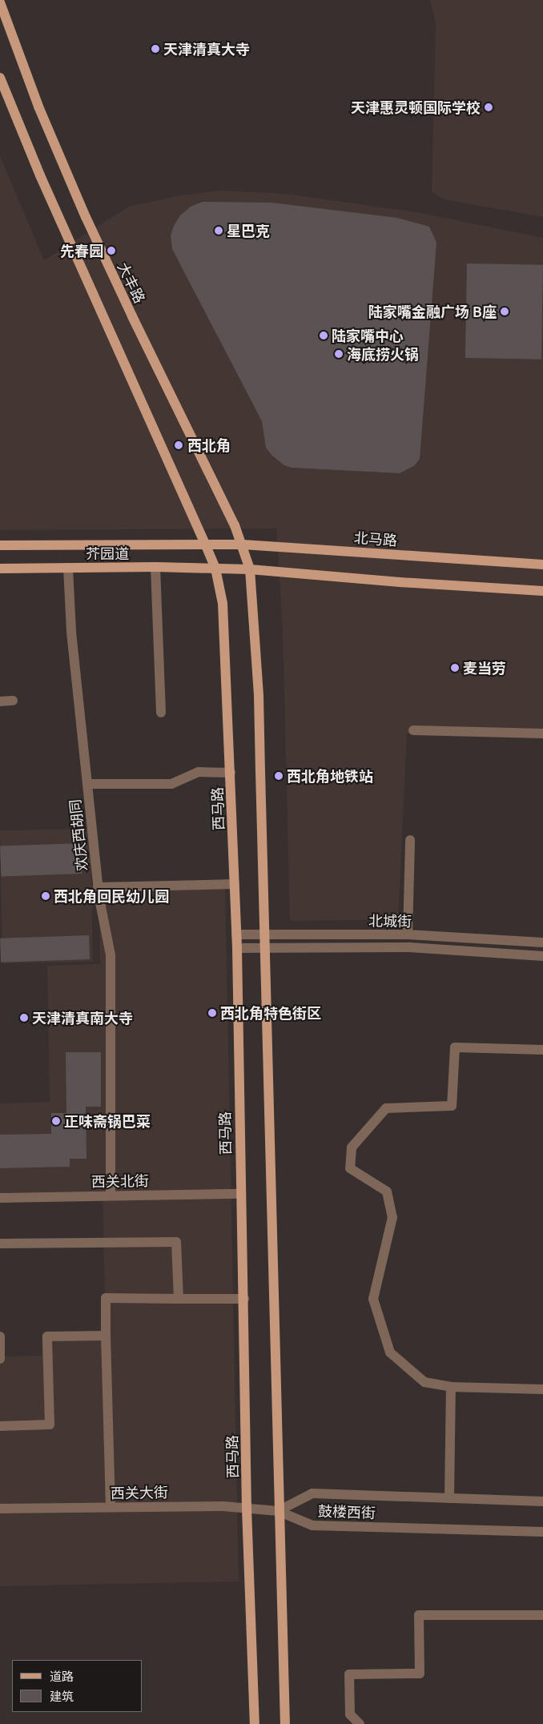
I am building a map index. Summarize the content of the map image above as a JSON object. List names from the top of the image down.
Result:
{
  "streets": {
    "main road": [
      "大丰路",
      "北马路",
      "芥园道",
      "西马路"
    ],
    "street": [
      "欢庆西胡同",
      "北城街",
      "西关北街",
      "西关大街",
      "鼓楼西街"
    ]
  },
  "crossings": [
    ["大丰路", "北马路"],
    ["北马路", "芥园道"],
    ["北马路", "西马路"],
    ["芥园道", "西马路"],
    ["芥园道", "欢庆西胡同"],
    ["西马路", "北城街"],
    ["西马路", "西关北街"],
    ["西马路", "西关大街"],
    ["欢庆西胡同", "西关北街"],
    ["西关大街", "鼓楼西街"]
  ],
  "places": [
    "天津清真大寺",
    "天津惠灵顿国际学校",
    "星巴克",
    "先春园",
    "陆家嘴金融广场 B座",
    "陆家嘴中心",
    "海底捞火锅",
    "西北角",
    "麦当劳",
    "西北角地铁站",
    "西北角回民幼儿园",
    "西北角特色街区",
    "天津清真南大寺",
    "正味斋锅巴菜"
  ],
  "legend": ["道路", "建筑"]
}
